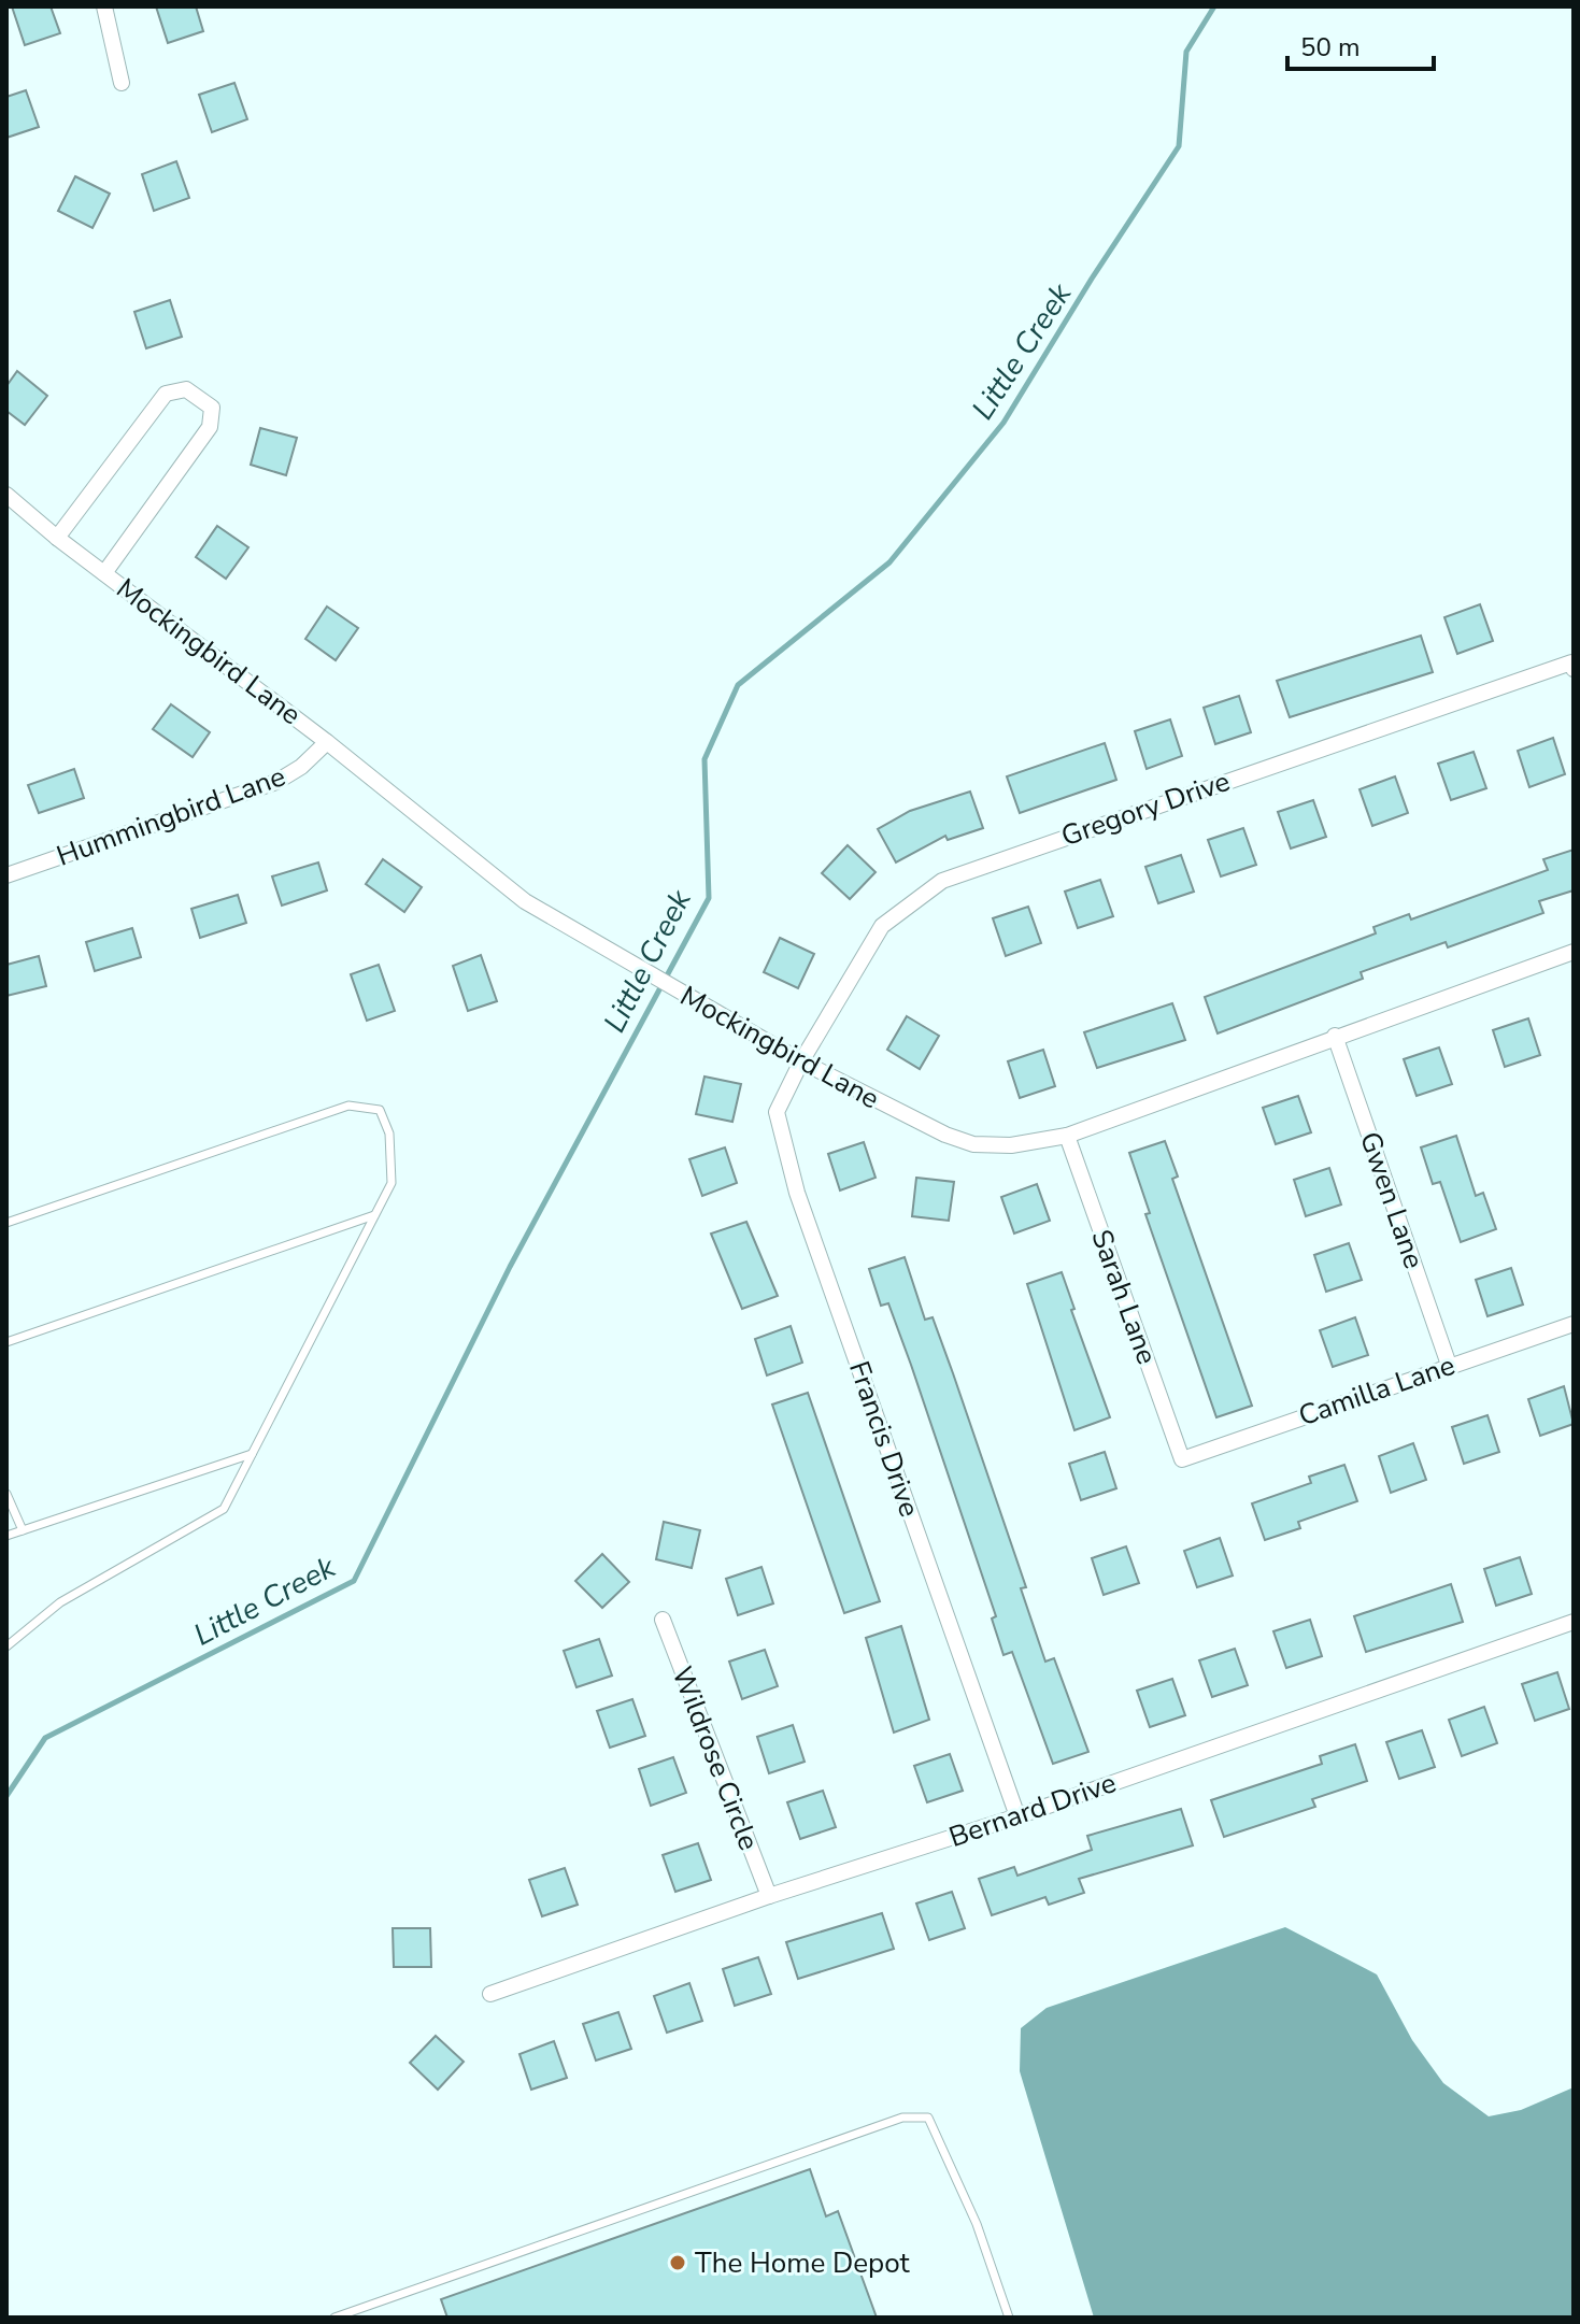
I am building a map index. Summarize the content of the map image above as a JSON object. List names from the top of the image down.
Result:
{
  "streets": {
    "street": [
      "Mockingbird Lane",
      "Gregory Drive",
      "Hummingbird Lane",
      "Gwen Lane",
      "Sarah Lane",
      "Camilla Lane",
      "Francis Drive",
      "Wildrose Circle",
      "Bernard Drive"
    ]
  },
  "crossings": [
    ["Mockingbird Lane", "Gregory Drive"],
    ["Mockingbird Lane", "Hummingbird Lane"],
    ["Mockingbird Lane", "Gwen Lane"],
    ["Mockingbird Lane", "Sarah Lane"],
    ["Mockingbird Lane", "Francis Drive"],
    ["Gregory Drive", "Francis Drive"],
    ["Gwen Lane", "Camilla Lane"],
    ["Sarah Lane", "Camilla Lane"],
    ["Francis Drive", "Bernard Drive"],
    ["Wildrose Circle", "Bernard Drive"]
  ],
  "water": ["Little Creek"],
  "places": ["The Home Depot"],
  "scale_bar": "50 m"
}
